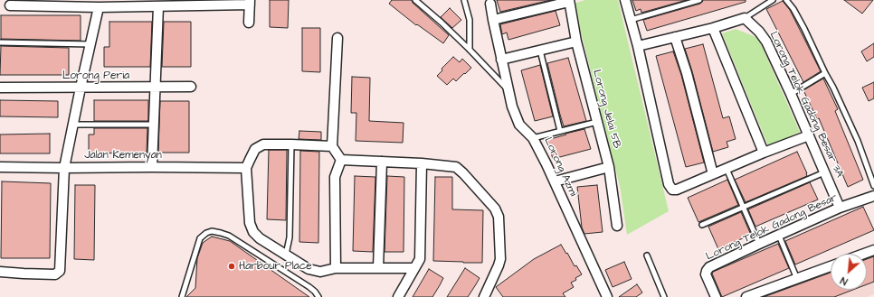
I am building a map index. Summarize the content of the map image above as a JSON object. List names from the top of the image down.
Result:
{
  "streets": {
    "street": [
      "Lorong Peria",
      "Lorong Telok Gadong Besar 3A",
      "Lorong Jelai 5B",
      "Jalan Kemenyan",
      "Lorong Azmi",
      "Lorong Telok Gadong Besar"
    ]
  },
  "crossings": [
    ["Lorong Telok Gadong Besar 3A", "Lorong Telok Gadong Besar"]
  ],
  "places": ["Harbour Place"],
  "north": "bottom left"
}
